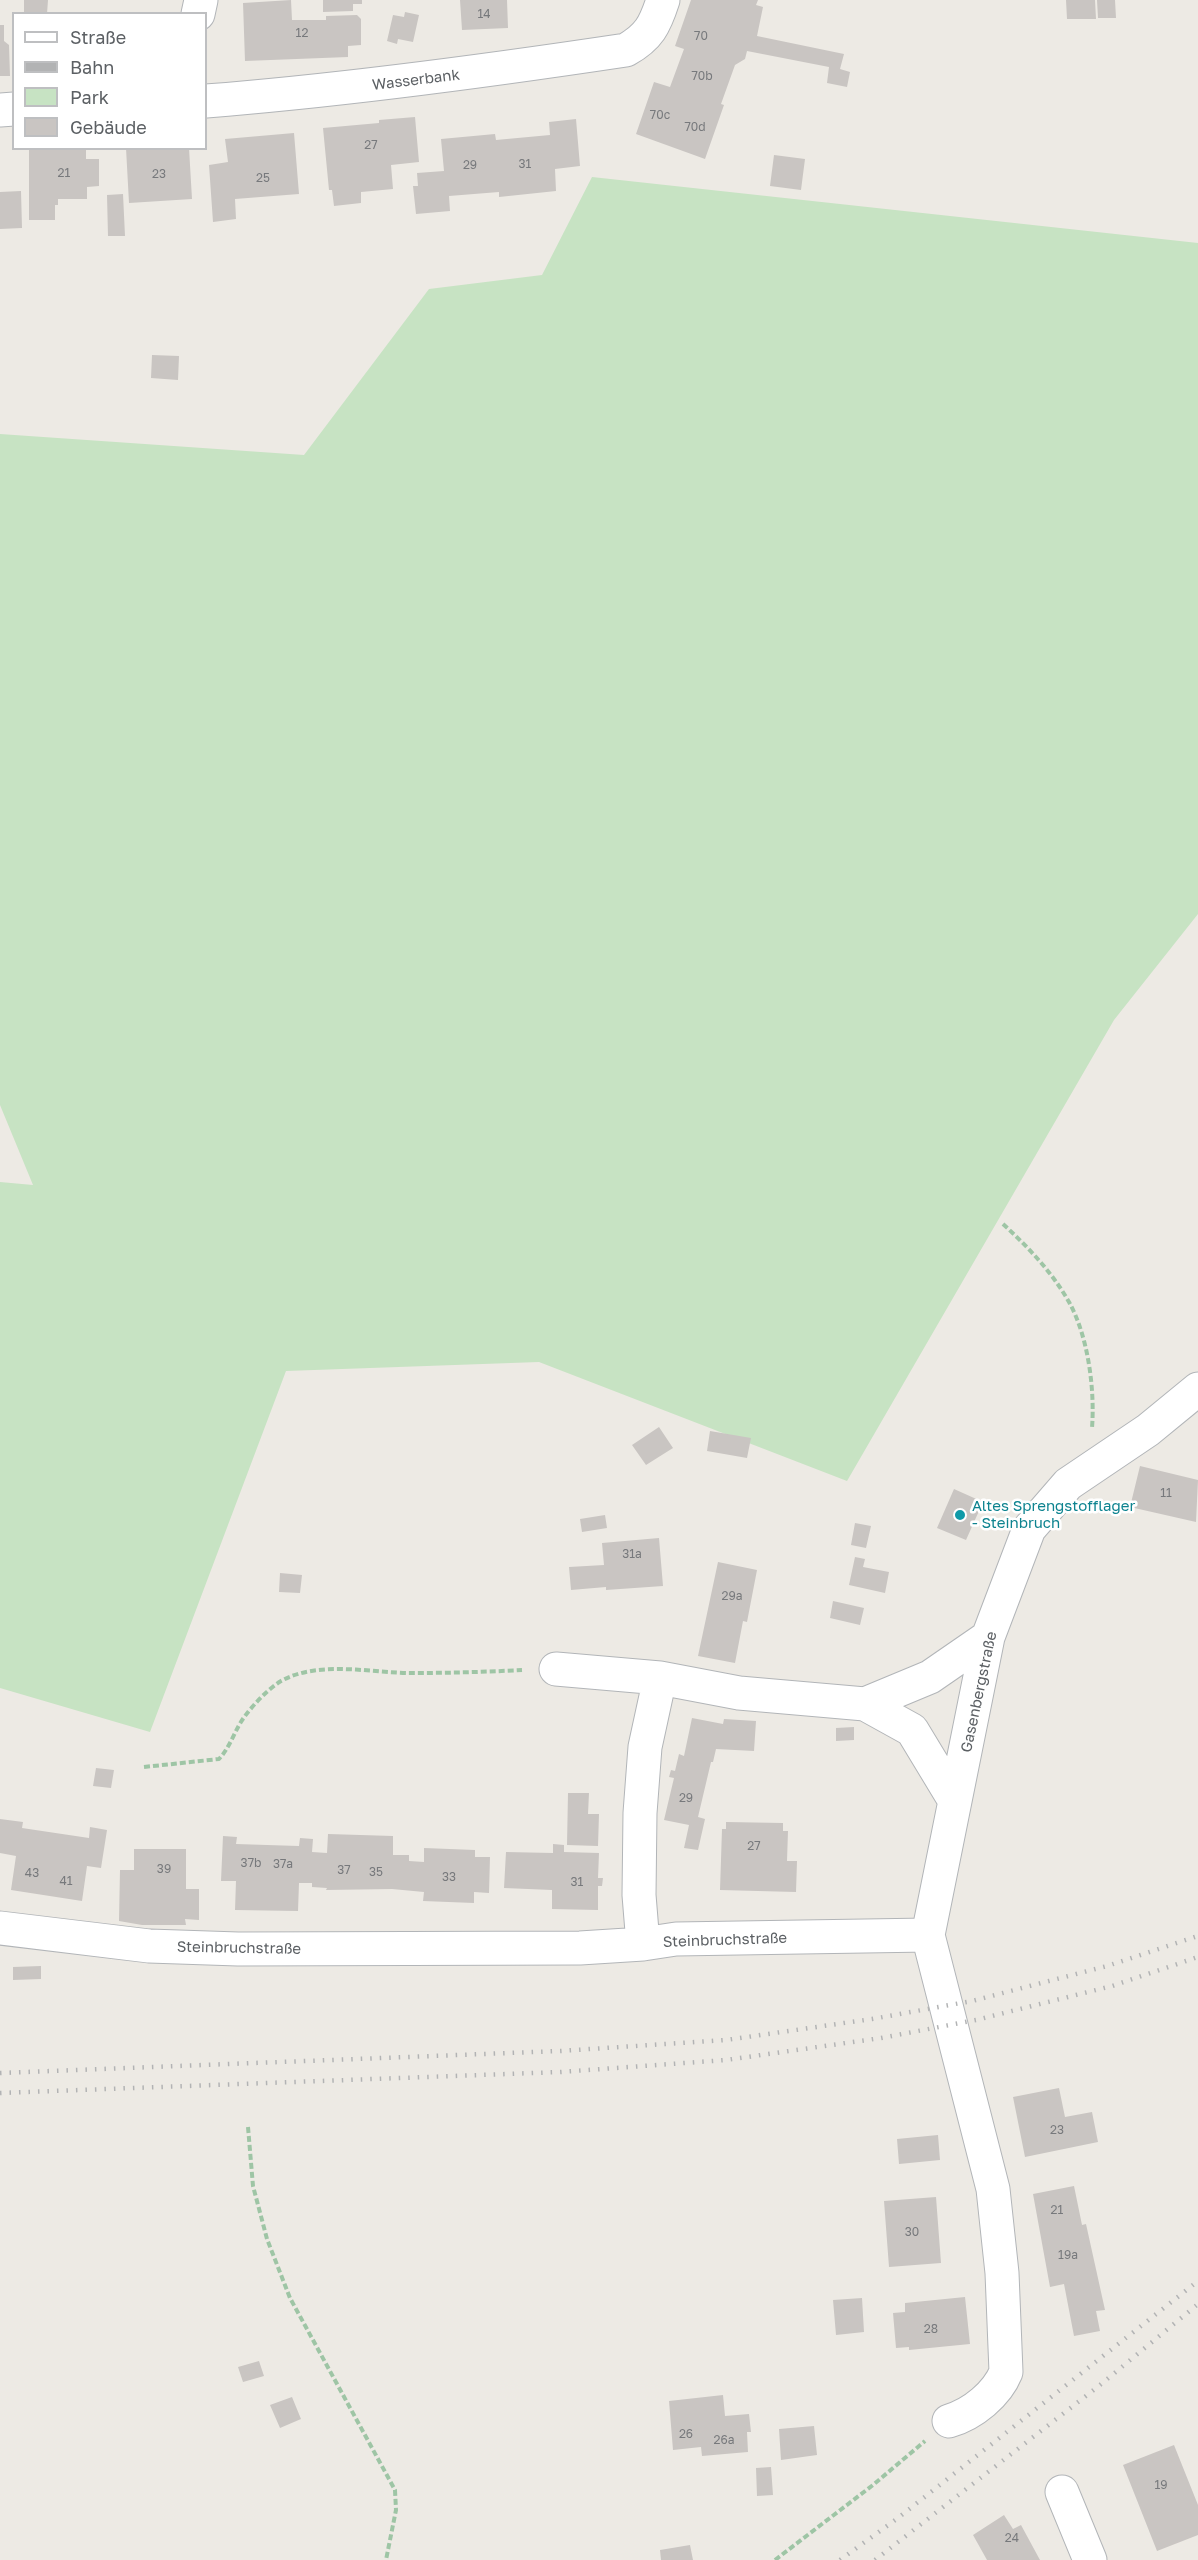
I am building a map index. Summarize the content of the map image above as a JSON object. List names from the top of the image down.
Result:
{
  "streets": {
    "street": ["Wasserbank", "Gasenbergstraße", "Steinbruchstraße"]
  },
  "crossings": [
    ["Gasenbergstraße", "Steinbruchstraße"]
  ],
  "places": ["Altes Sprengstofflager - Steinbruch"],
  "house_numbers": [
    "14",
    "12",
    "70",
    "70b",
    "70c",
    "70d",
    "27",
    "31",
    "29",
    "21",
    "23",
    "25",
    "11",
    "31a",
    "29a",
    "29",
    "27",
    "37b",
    "37a",
    "39",
    "37",
    "35",
    "43",
    "33",
    "41",
    "31",
    "23",
    "21",
    "30",
    "19a",
    "28",
    "26",
    "26a",
    "19",
    "24"
  ],
  "legend": [
    "Straße",
    "Bahn",
    "Park",
    "Gebäude"
  ]
}
